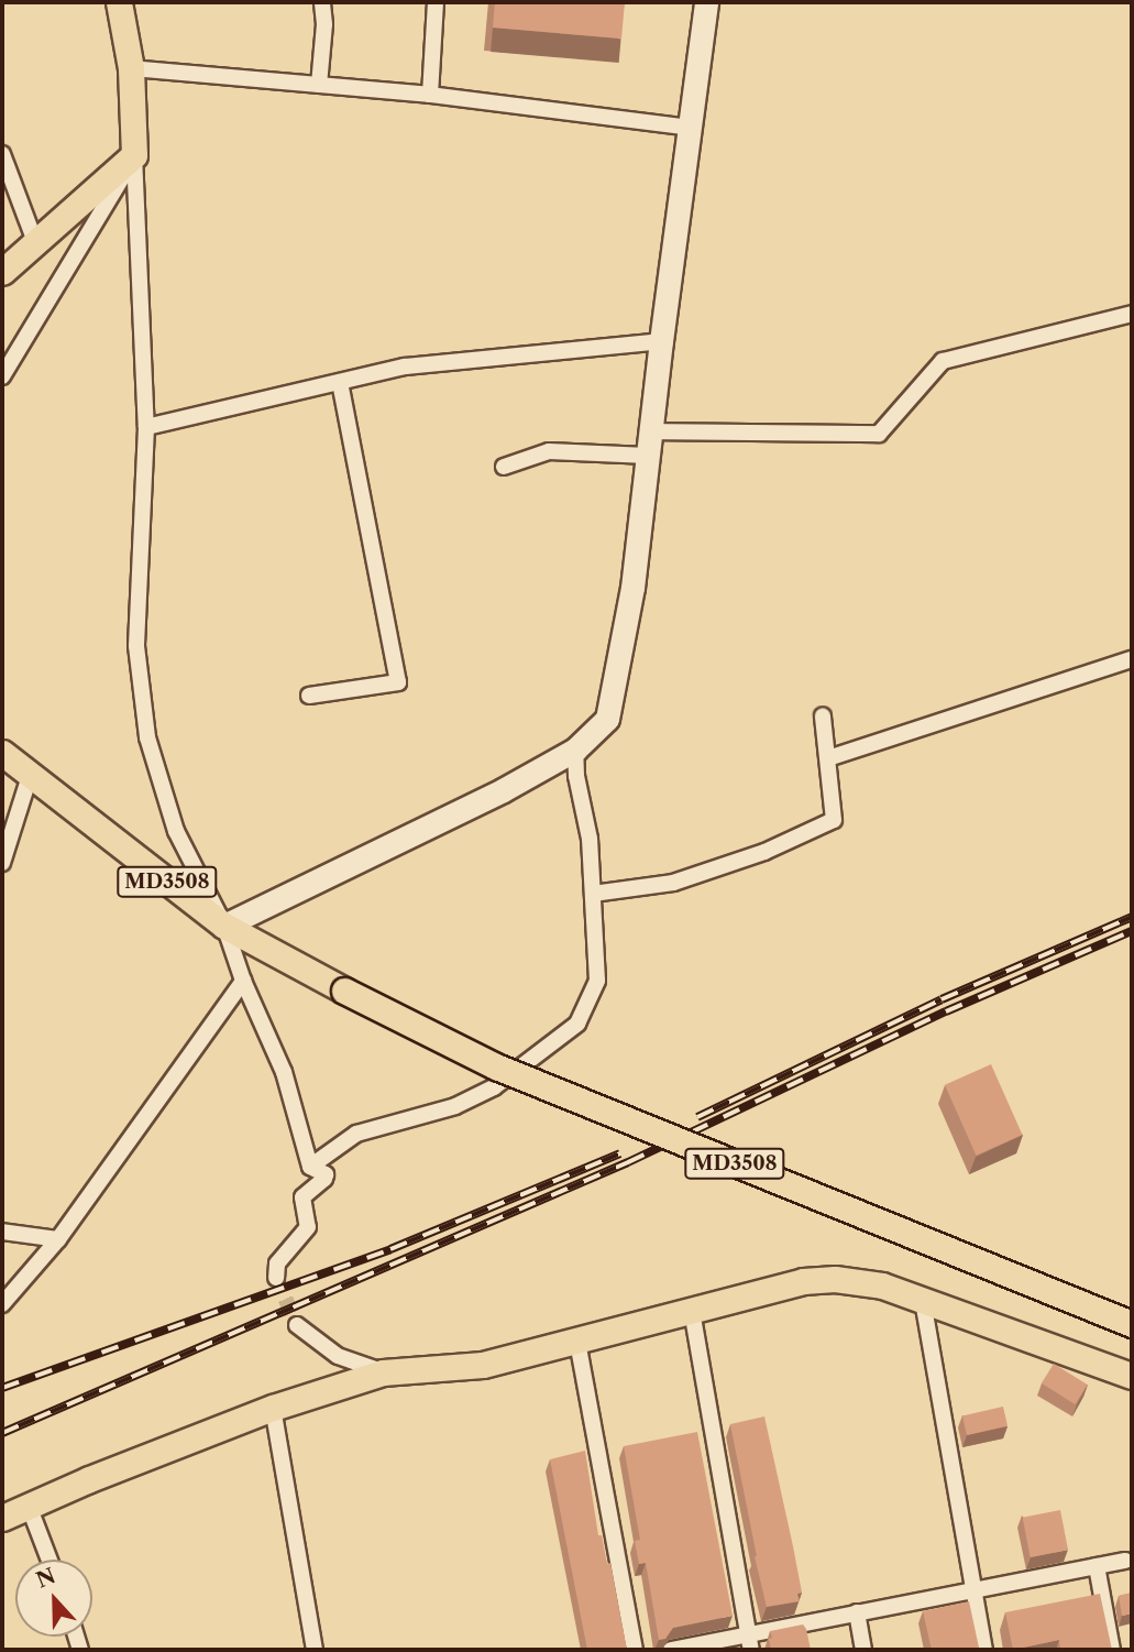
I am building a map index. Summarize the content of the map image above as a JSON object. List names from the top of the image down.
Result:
{
  "streets": {
    "main road": ["MD3508"]
  },
  "north": "top"
}
